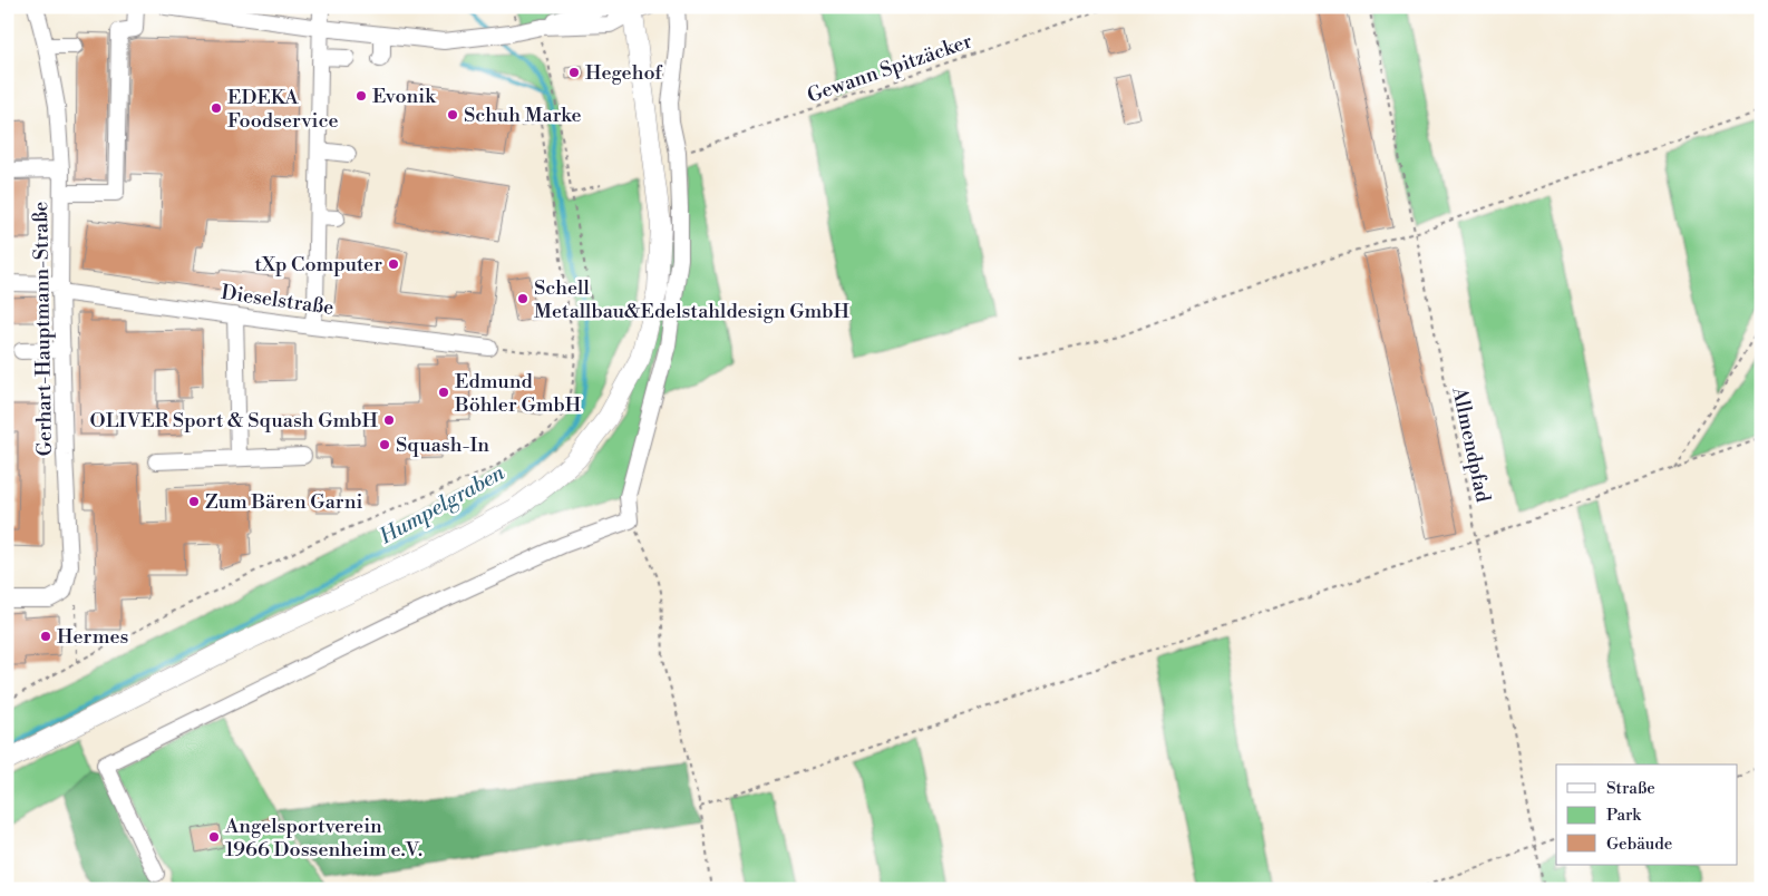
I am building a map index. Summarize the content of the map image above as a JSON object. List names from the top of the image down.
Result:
{
  "streets": {
    "street": ["Dieselstraße", "Gerhart-Hauptmann-Straße"],
    "path": ["Gewann Spitzäcker", "Allmendpfad"]
  },
  "crossings": [
    ["Dieselstraße", "Gerhart-Hauptmann-Straße"]
  ],
  "water": ["Humpelgraben"],
  "places": [
    "Hegehof",
    "Evonik",
    "EDEKA Foodservice",
    "Schuh Marke",
    "tXp Computer",
    "Schell Metallbau&Edelstahldesign GmbH",
    "Edmund Böhler GmbH",
    "OLIVER Sport & Squash GmbH",
    "Squash-In",
    "Zum Bären Garni",
    "Hermes",
    "Angelsportverein 1966 Dossenheim e.V."
  ],
  "legend": ["Straße", "Park", "Gebäude"]
}
